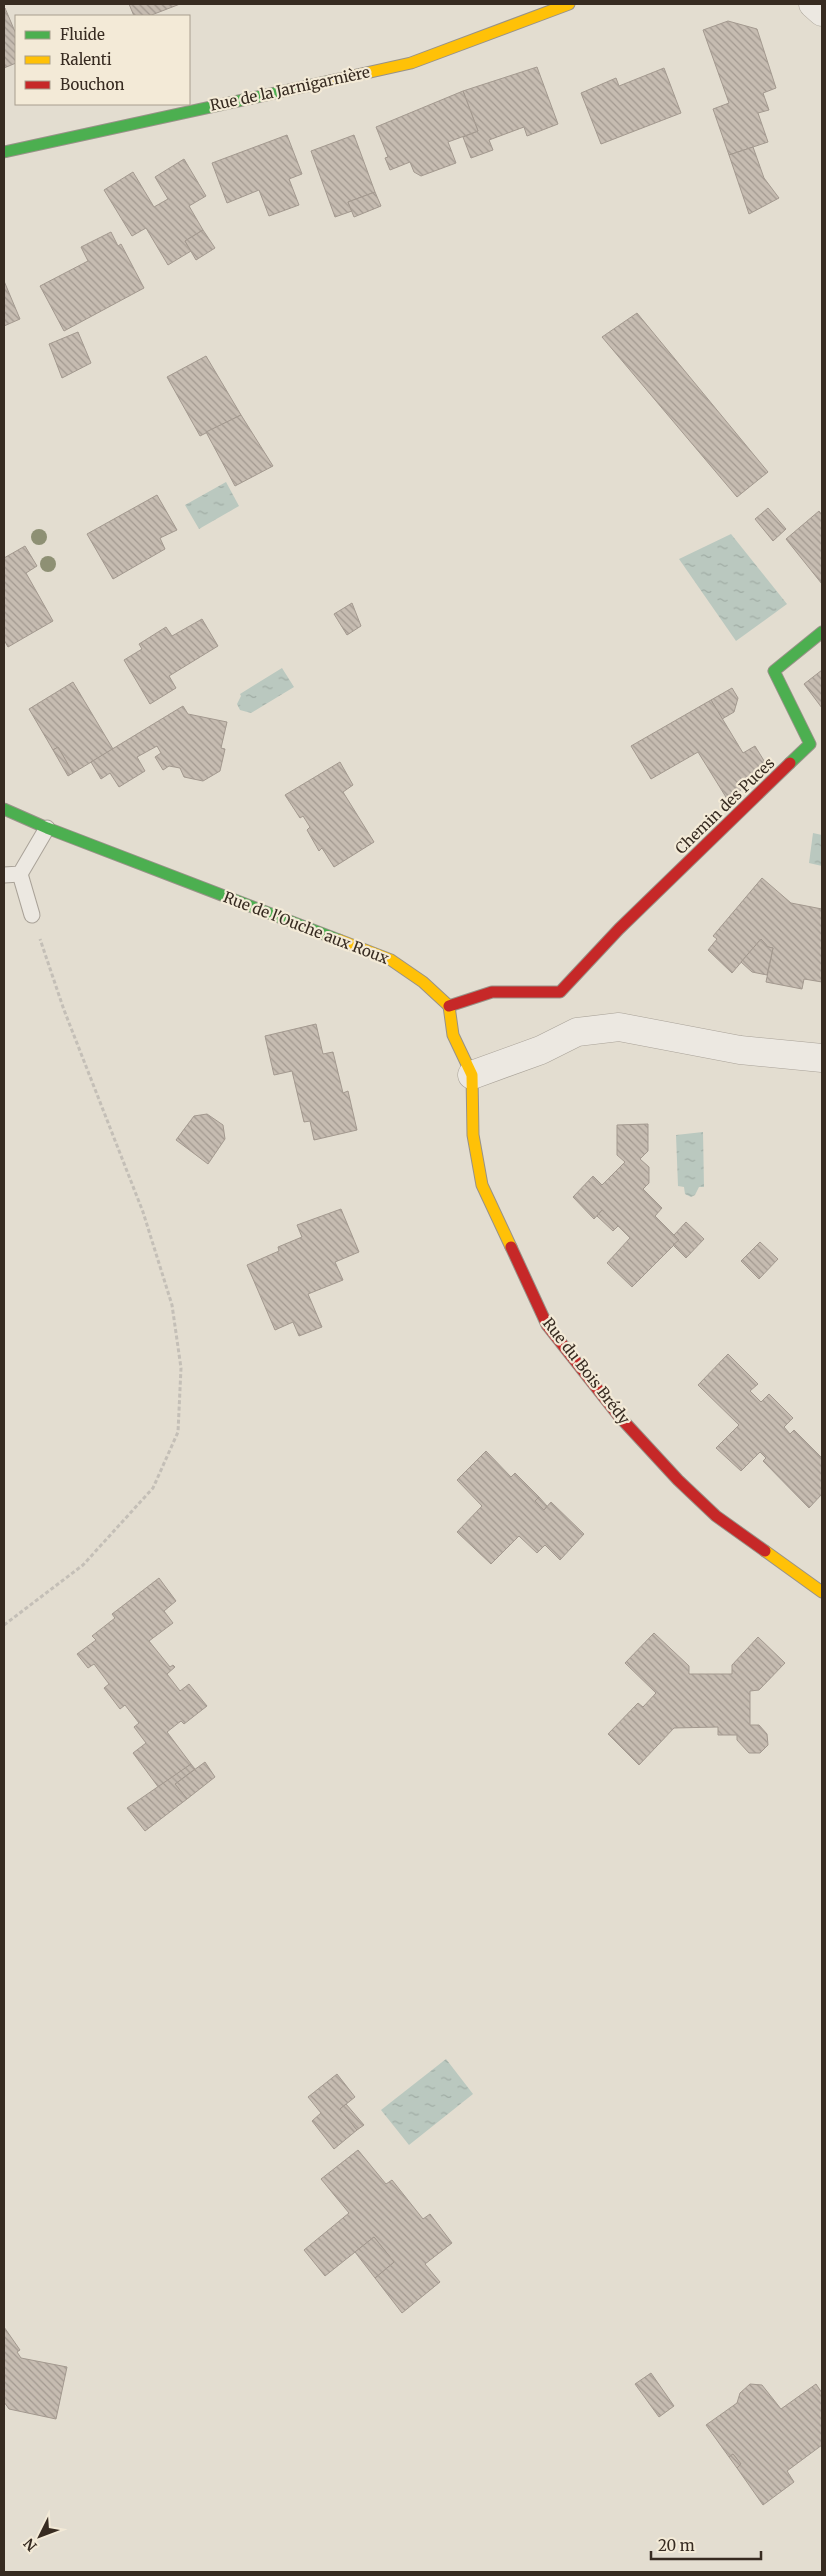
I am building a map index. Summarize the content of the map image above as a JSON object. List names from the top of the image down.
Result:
{
  "streets": {
    "street": [
      "Rue de la Jarnigarnière",
      "Chemin des Puces",
      "Rue de l'Ouche aux Roux",
      "Rue du Bois Brédy"
    ]
  },
  "crossings": [
    ["Chemin des Puces", "Rue de l'Ouche aux Roux"],
    ["Chemin des Puces", "Rue du Bois Brédy"],
    ["Rue de l'Ouche aux Roux", "Rue du Bois Brédy"]
  ],
  "legend": ["Fluide", "Ralenti", "Bouchon"],
  "scale_bar": "20 m",
  "north": "bottom left"
}
